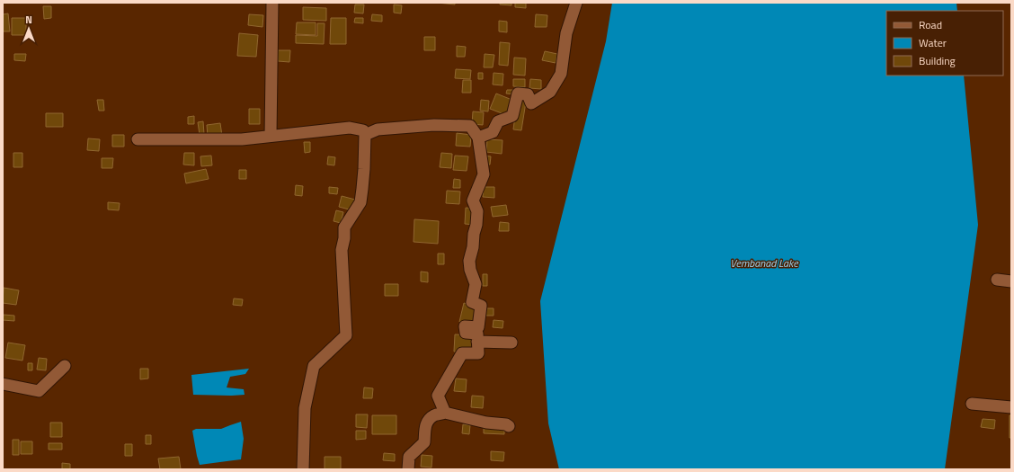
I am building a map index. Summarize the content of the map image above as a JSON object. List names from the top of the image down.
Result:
{
  "water": ["Vembanad Lake"],
  "legend": ["Road", "Water", "Building"],
  "north": "top"
}
